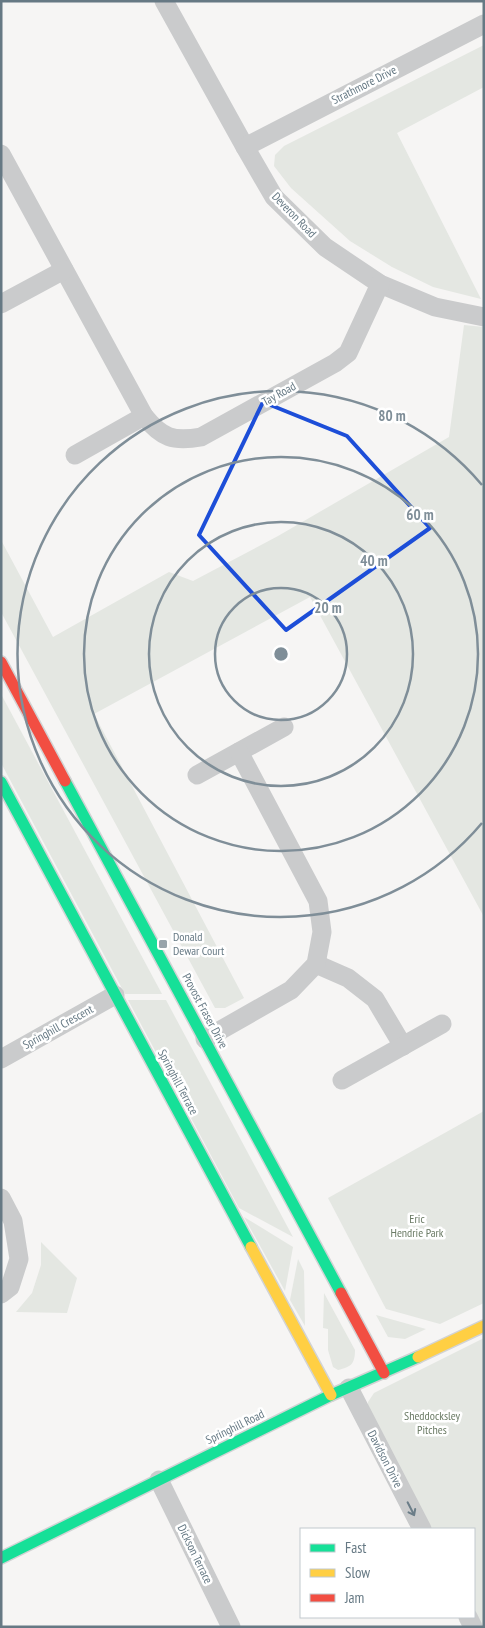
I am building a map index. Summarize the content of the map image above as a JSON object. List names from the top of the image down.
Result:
{
  "streets": {
    "street": [
      "Strathmore Drive",
      "Deveron Road",
      "Tay Road",
      "Provost Fraser Drive",
      "Springhill Crescent",
      "Springhill Terrace",
      "Springhill Road",
      "Davidson Drive",
      "Dickson Terrace"
    ]
  },
  "crossings": [
    ["Strathmore Drive", "Deveron Road"],
    ["Deveron Road", "Tay Road"],
    ["Provost Fraser Drive", "Springhill Road"],
    ["Springhill Crescent", "Springhill Terrace"],
    ["Springhill Terrace", "Springhill Road"],
    ["Springhill Terrace", "Davidson Drive"],
    ["Springhill Road", "Davidson Drive"],
    ["Springhill Road", "Dickson Terrace"]
  ],
  "one_way": ["Davidson Drive"],
  "parks": ["Eric Hendrie Park", "Sheddocksley Pitches"],
  "places": {
    "transit": ["Donald Dewar Court"]
  },
  "legend": ["Fast", "Slow", "Jam"],
  "rings": [
    "80 m",
    "60 m",
    "40 m",
    "20 m"
  ]
}
